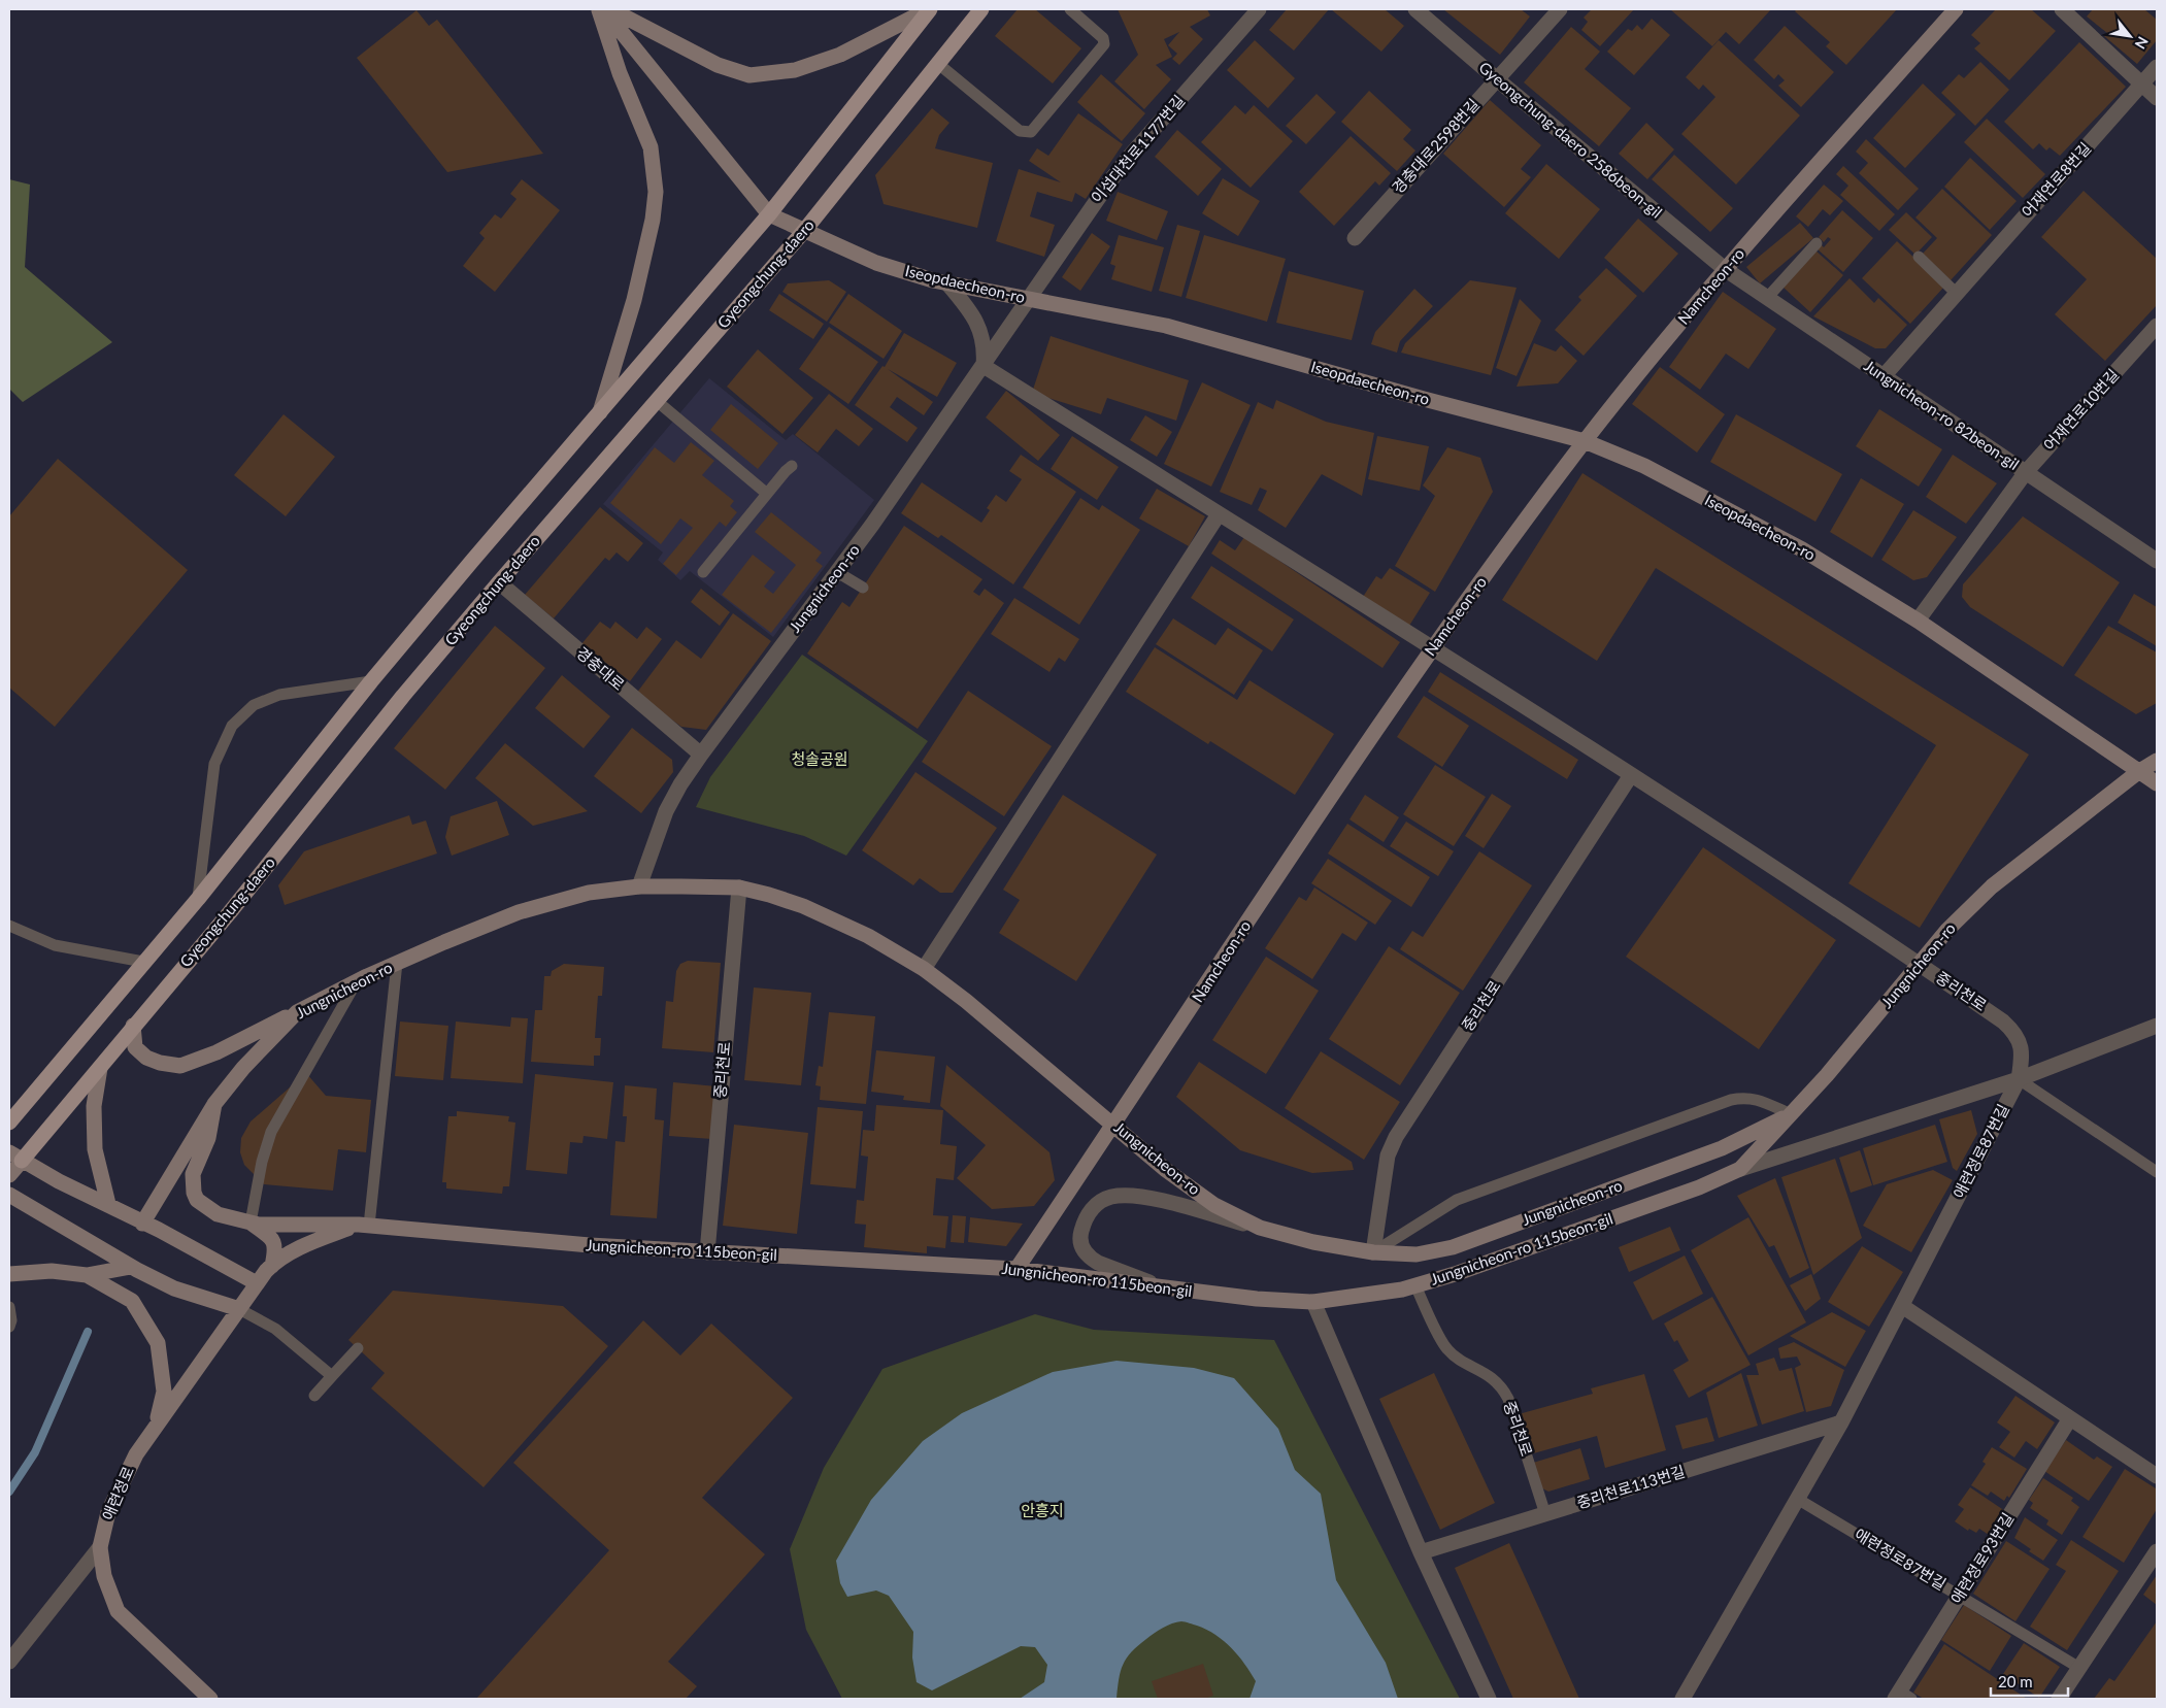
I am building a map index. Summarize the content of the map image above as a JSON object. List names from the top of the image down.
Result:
{
  "streets": {
    "main road": ["Gyeongchung-daero"],
    "street": [
      "Gyeongchung-daero 2586beon-gil",
      "경충대로2598번길",
      "이섭대천로1177번길",
      "어재연로8번길",
      "Iseopdaecheon-ro",
      "Namcheon-ro",
      "어재연로10번길",
      "Jungnicheon-ro 82beon-gil",
      "Jungnicheon-ro",
      "경충대로",
      "중리천로",
      "애련정로87번길",
      "Jungnicheon-ro 115beon-gil",
      "중리천로113번길",
      "애련정로",
      "애련정로93번길"
    ]
  },
  "crossings": [
    ["Gyeongchung-daero 2586beon-gil", "경충대로2598번길"],
    ["Gyeongchung-daero 2586beon-gil", "Namcheon-ro"],
    ["Gyeongchung-daero 2586beon-gil", "Jungnicheon-ro 82beon-gil"],
    ["이섭대천로1177번길", "Iseopdaecheon-ro"],
    ["이섭대천로1177번길", "Jungnicheon-ro"],
    ["어재연로8번길", "Jungnicheon-ro 82beon-gil"],
    ["Gyeongchung-daero", "Iseopdaecheon-ro"],
    ["Gyeongchung-daero", "경충대로"],
    ["Iseopdaecheon-ro", "Namcheon-ro"],
    ["Iseopdaecheon-ro", "어재연로10번길"],
    ["Iseopdaecheon-ro", "Jungnicheon-ro"],
    ["Namcheon-ro", "Jungnicheon-ro 82beon-gil"],
    ["Namcheon-ro", "Jungnicheon-ro"],
    ["Namcheon-ro", "중리천로"],
    ["Namcheon-ro", "Jungnicheon-ro 115beon-gil"],
    ["어재연로10번길", "Jungnicheon-ro 82beon-gil"],
    ["Jungnicheon-ro", "경충대로"],
    ["Jungnicheon-ro", "중리천로"],
    ["Jungnicheon-ro", "Jungnicheon-ro 115beon-gil"],
    ["중리천로", "애련정로87번길"],
    ["중리천로", "Jungnicheon-ro 115beon-gil"],
    ["중리천로", "중리천로113번길"],
    ["애련정로87번길", "중리천로113번길"],
    ["애련정로87번길", "애련정로93번길"],
    ["Jungnicheon-ro 115beon-gil", "애련정로"]
  ],
  "parks": ["청솔공원", "안흥지"],
  "scale_bar": "20 m",
  "north": "bottom right"
}
